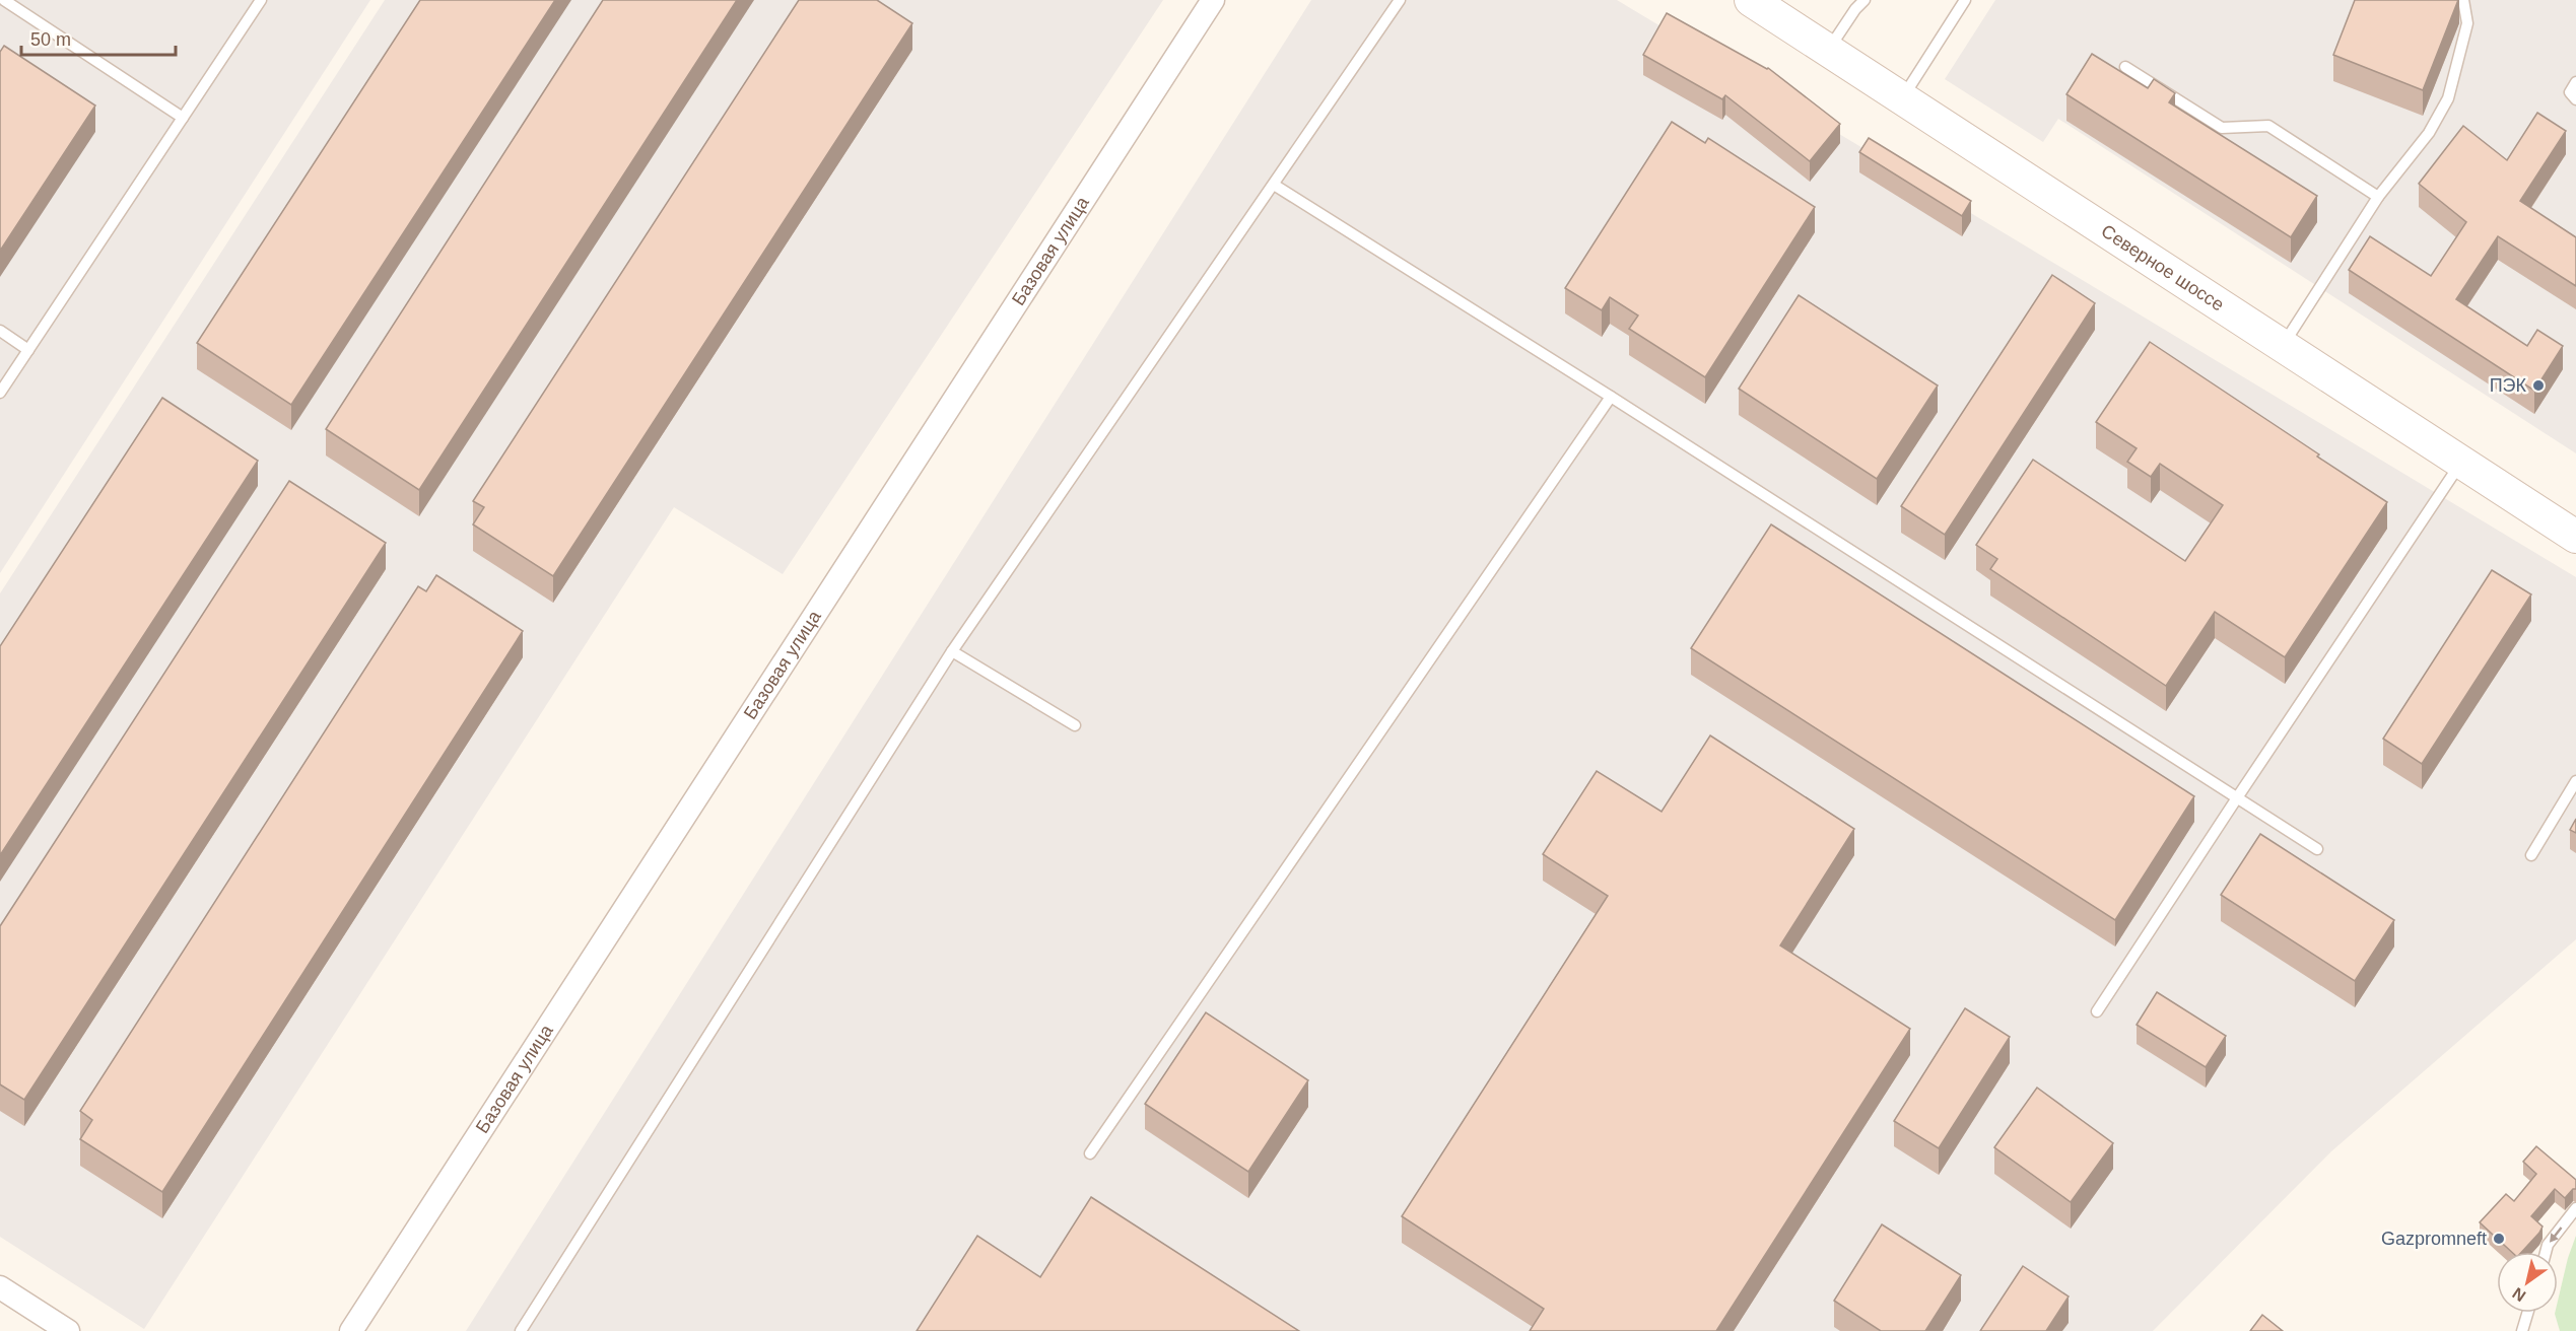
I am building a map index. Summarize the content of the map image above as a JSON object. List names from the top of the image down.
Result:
{
  "streets": {
    "main road": ["Северное шоссе"],
    "street": ["Базовая улица"]
  },
  "places": ["ПЭК", "Gazpromneft"],
  "scale_bar": "50 m",
  "north": "bottom left"
}
